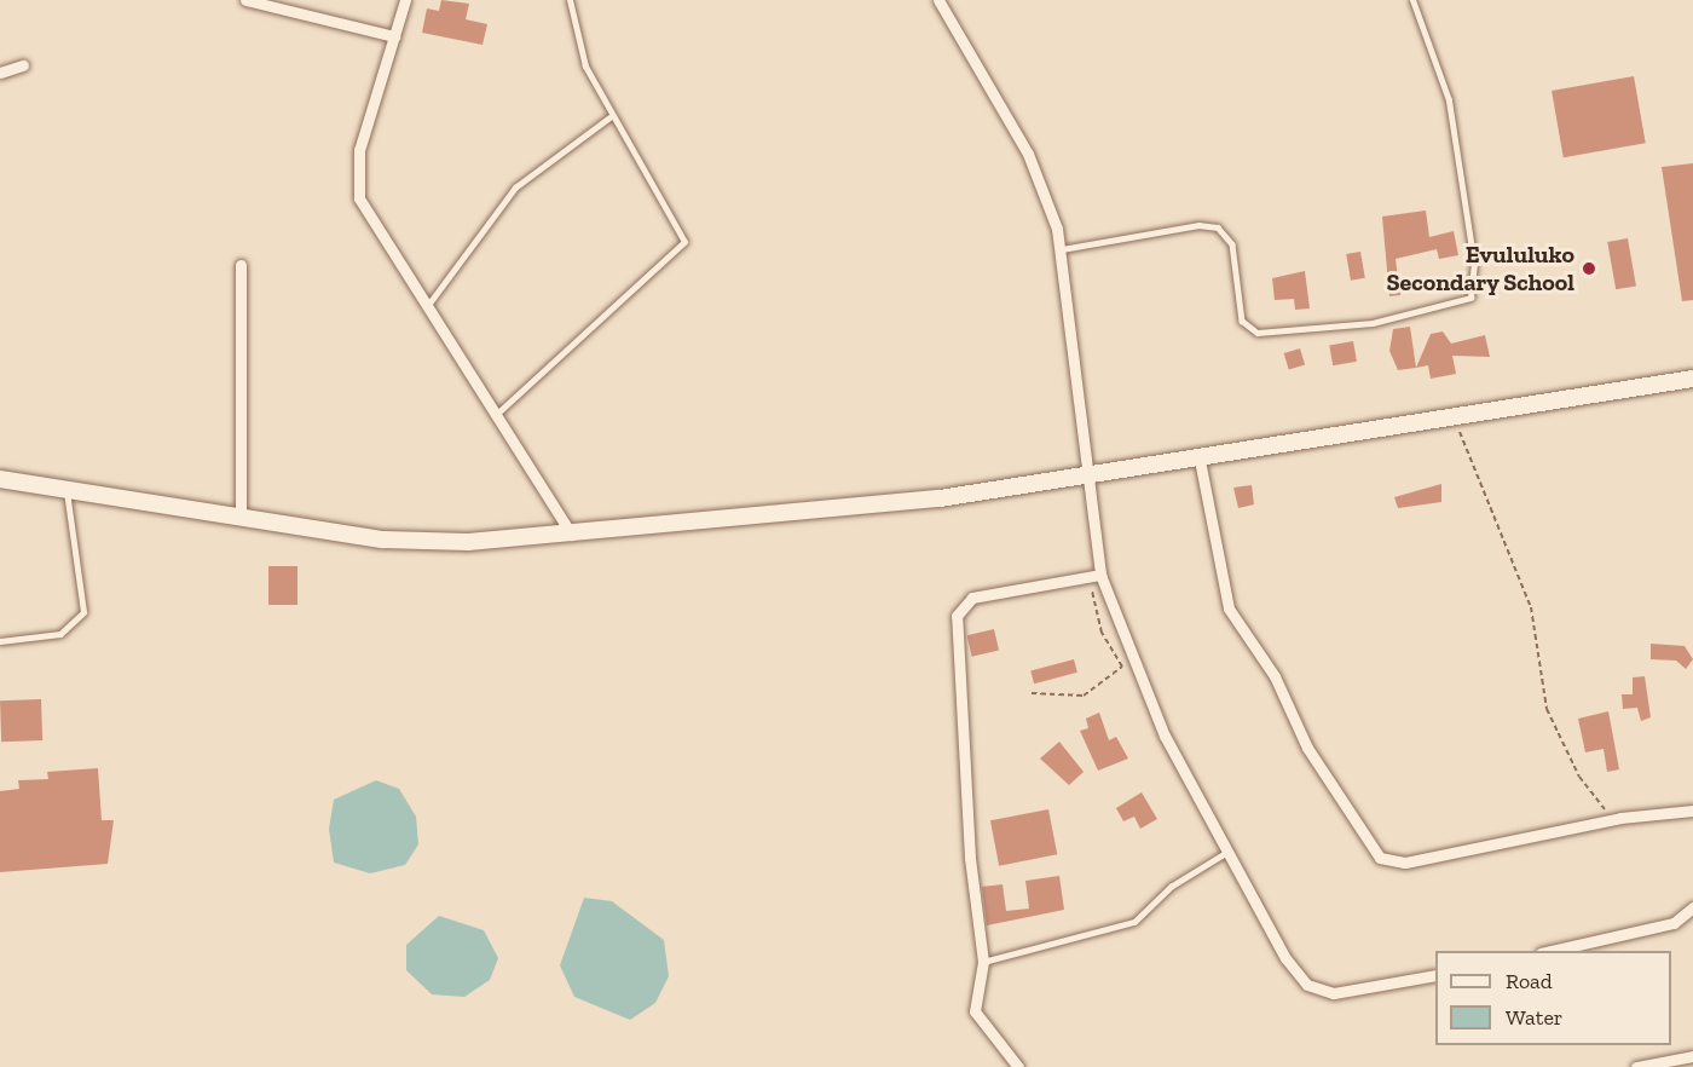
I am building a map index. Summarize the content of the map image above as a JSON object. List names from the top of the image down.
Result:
{
  "places": ["Evululuko Secondary School"],
  "legend": ["Road", "Water"]
}
